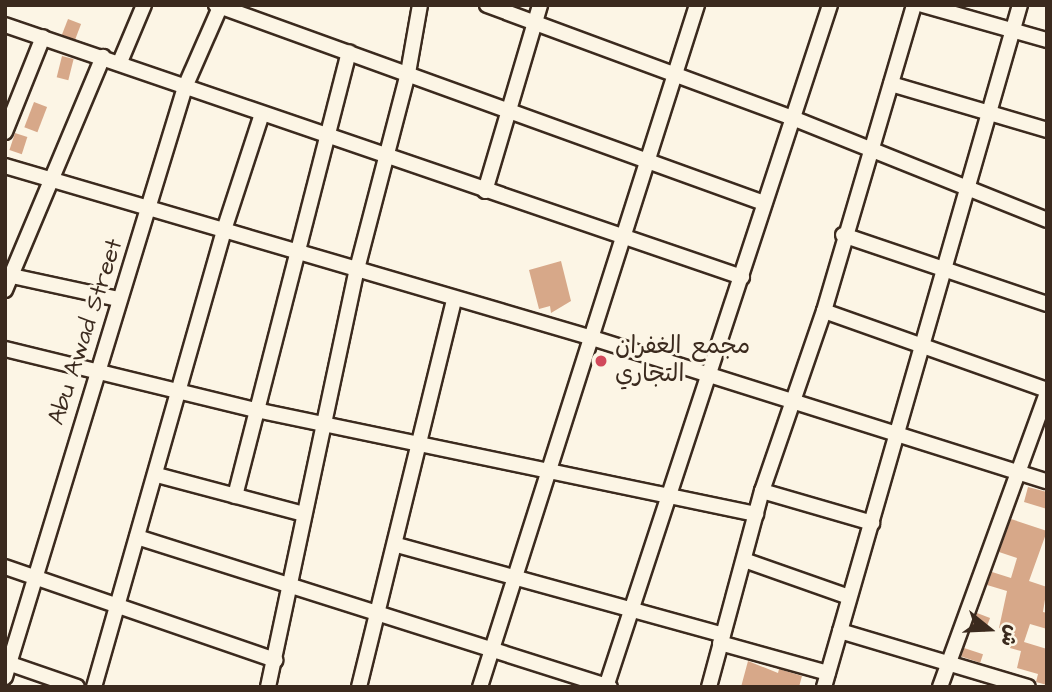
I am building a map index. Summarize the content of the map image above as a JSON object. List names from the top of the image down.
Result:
{
  "streets": {
    "street": ["Abu Awad Street"]
  },
  "places": ["مجمع الغفران التجاري"],
  "north": "right"
}
